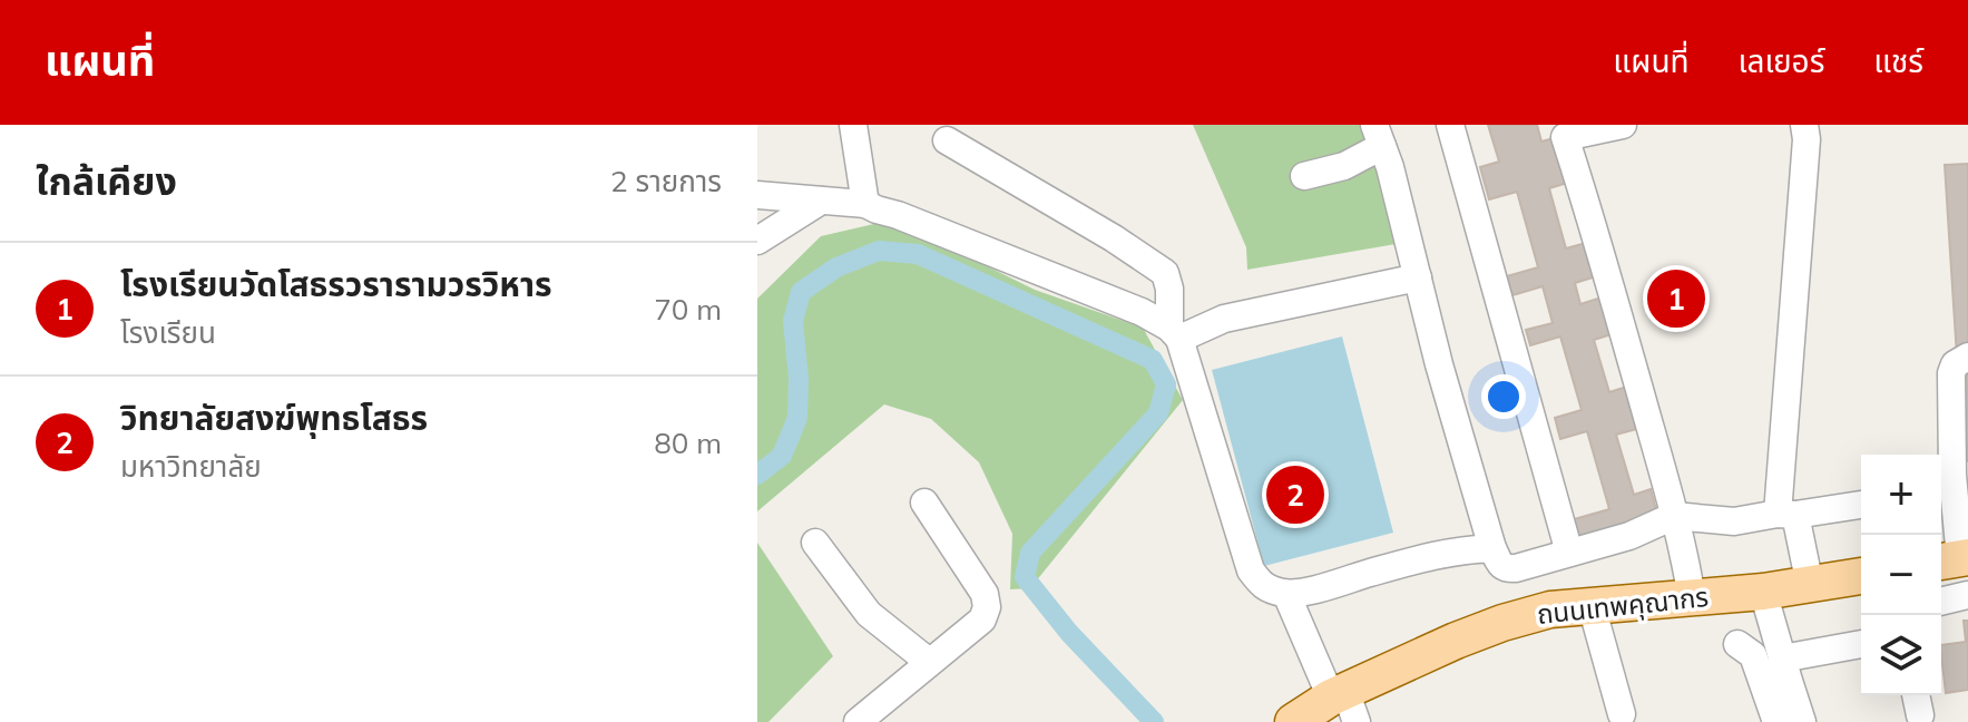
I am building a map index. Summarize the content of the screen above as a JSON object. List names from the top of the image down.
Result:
{
  "streets": {
    "main road": ["ถนนเทพคุณากร"]
  },
  "page": {
    "header": "แผนที่",
    "nav": ["แผนที่", "เลเยอร์", "แชร์"],
    "heading": ["ใกล้เคียง", "2 รายการ"],
    "list": [
      {
        "mark": "1",
        "name": "โรงเรียนวัดโสธรวรารามวรวิหาร",
        "note": "โรงเรียน",
        "value": "70 m"
      },
      {
        "mark": "2",
        "name": "วิทยาลัยสงฆ์พุทธโสธร",
        "note": "มหาวิทยาลัย",
        "value": "80 m"
      }
    ],
    "pins": ["1", "2"],
    "map_buttons": ["+", "−"]
  }
}
